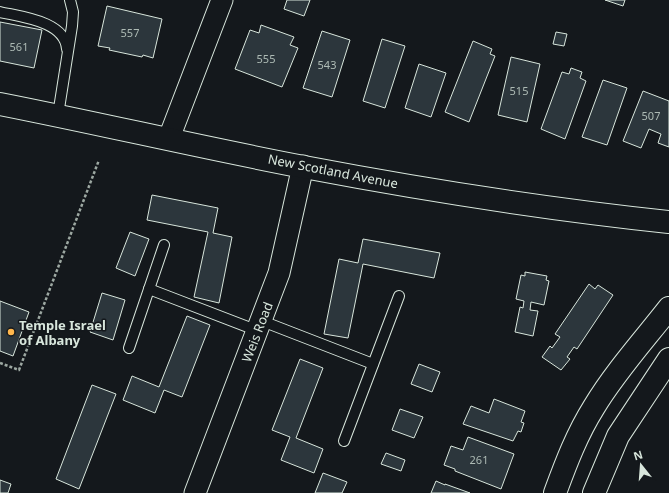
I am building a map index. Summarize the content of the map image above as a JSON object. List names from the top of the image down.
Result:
{
  "streets": {
    "street": ["New Scotland Avenue", "Weis Road"]
  },
  "crossings": [
    ["New Scotland Avenue", "Weis Road"]
  ],
  "places": ["Temple Israel of Albany"],
  "house_numbers": [
    "557",
    "561",
    "555",
    "543",
    "515",
    "507",
    "261"
  ],
  "north": "top"
}
